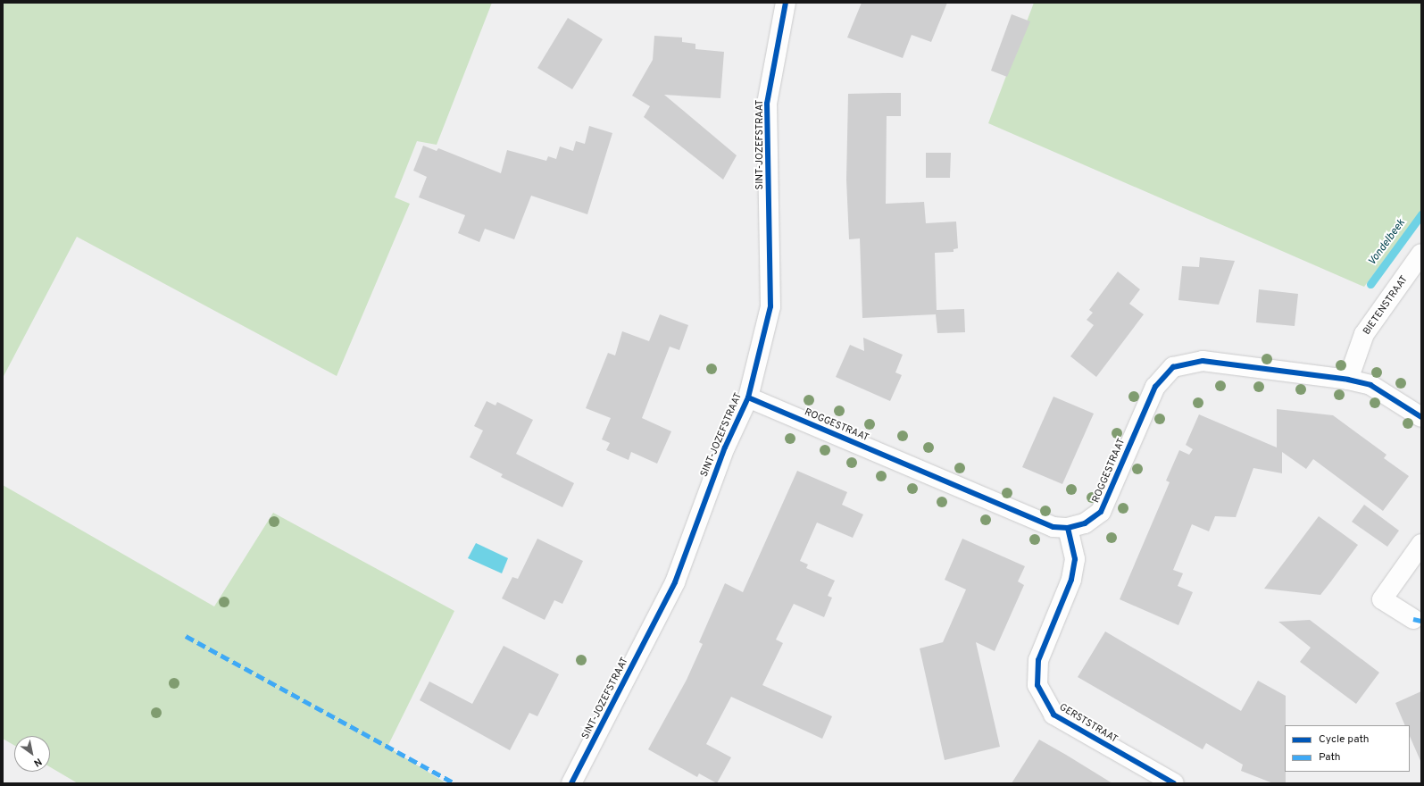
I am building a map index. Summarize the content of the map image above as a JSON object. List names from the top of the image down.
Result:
{
  "streets": {
    "street": [
      "SINT-JOZEFSTRAAT",
      "BIETENSTRAAT",
      "ROGGESTRAAT",
      "GERSTSTRAAT"
    ]
  },
  "crossings": [
    ["SINT-JOZEFSTRAAT", "ROGGESTRAAT"],
    ["BIETENSTRAAT", "ROGGESTRAAT"],
    ["ROGGESTRAAT", "GERSTSTRAAT"]
  ],
  "water": ["Vondelbeek"],
  "legend": ["Cycle path", "Path"],
  "north": "bottom right"
}
